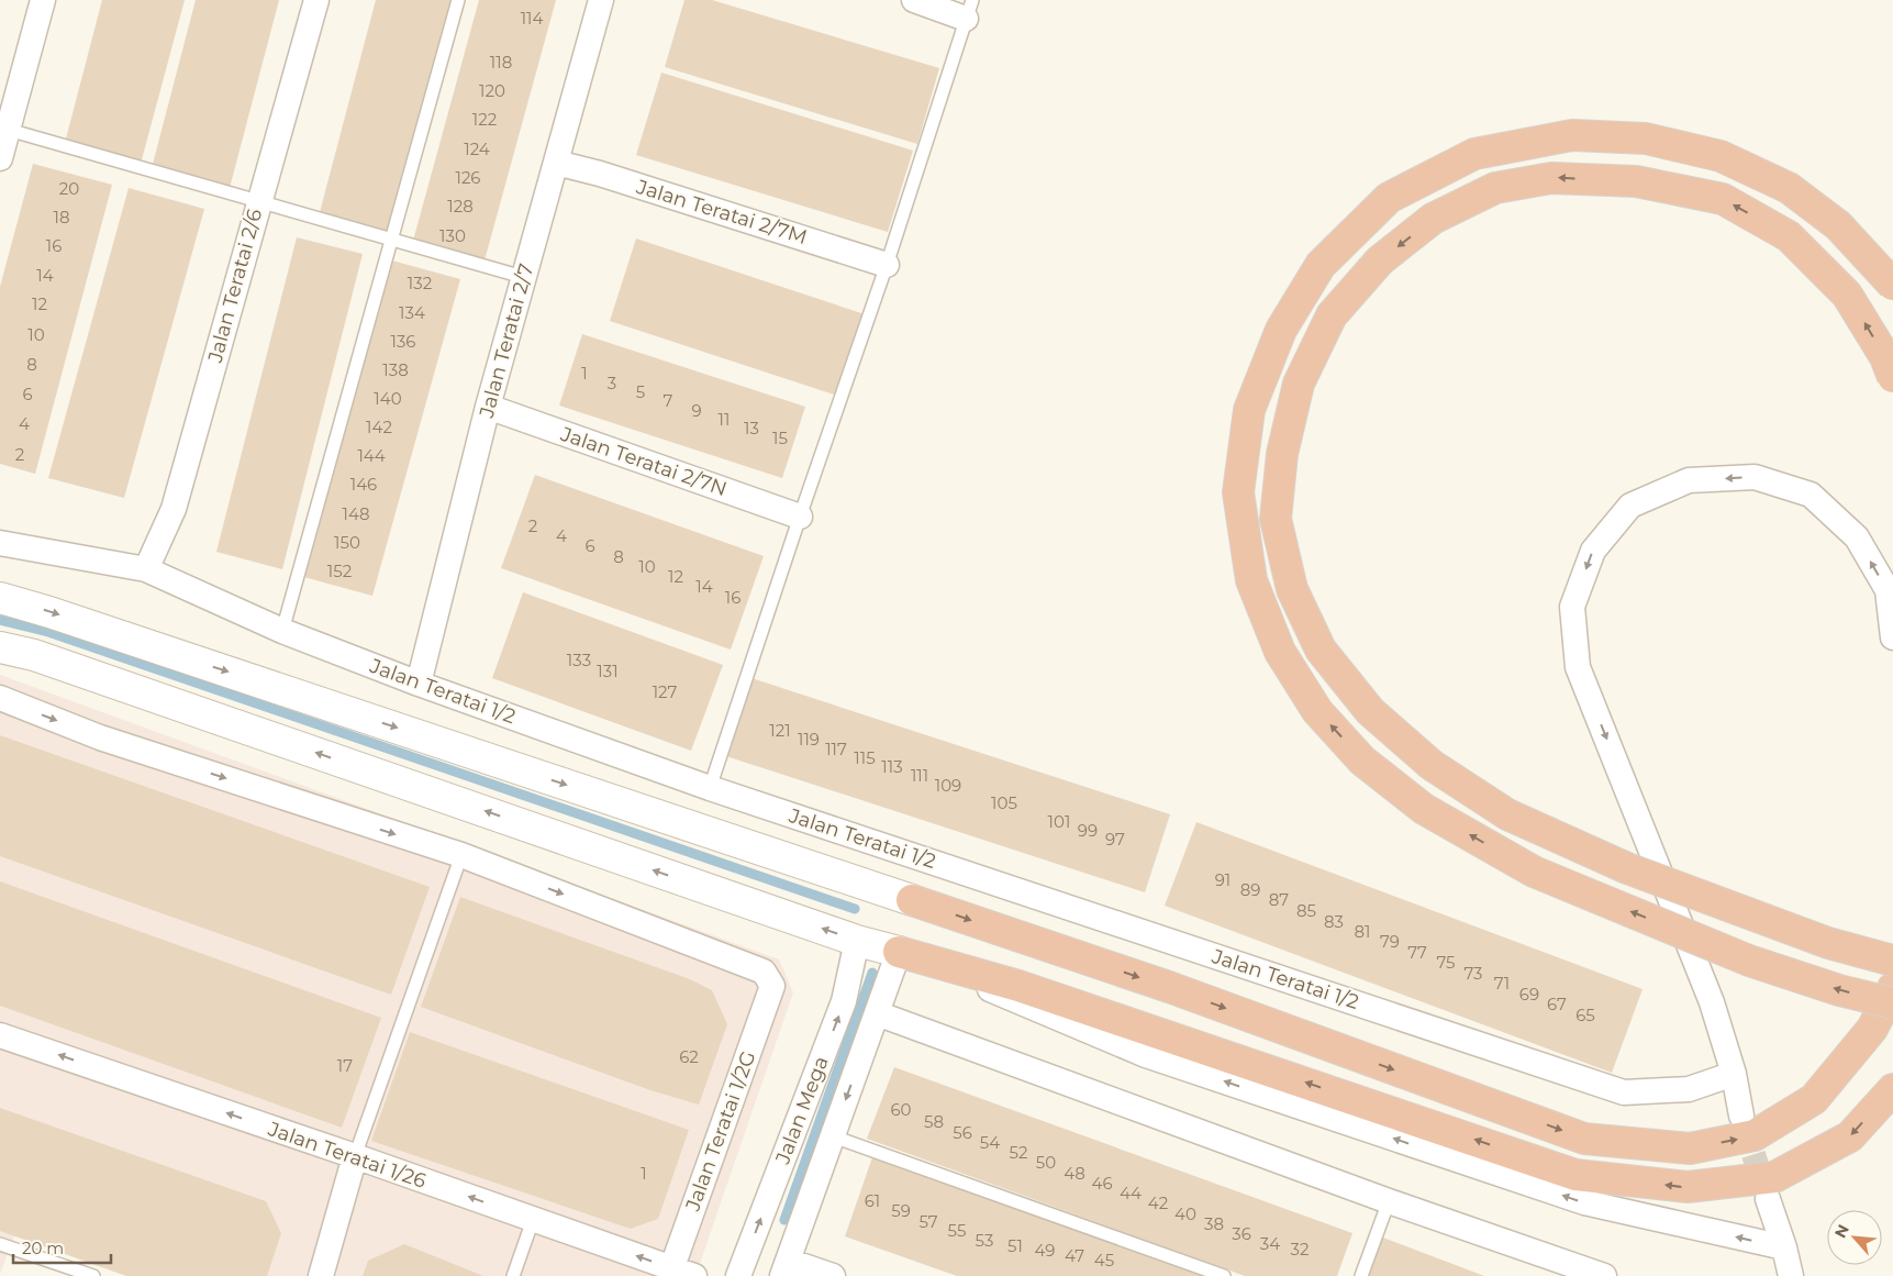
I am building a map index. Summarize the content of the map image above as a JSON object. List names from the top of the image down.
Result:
{
  "streets": {
    "street": [
      "Jalan Teratai 2/7M",
      "Jalan Teratai 2/6",
      "Jalan Teratai 2/7",
      "Jalan Teratai 2/7N",
      "Jalan Teratai 1/2",
      "Jalan Mega",
      "Jalan Teratai 1/2G",
      "Jalan Teratai 1/26"
    ]
  },
  "crossings": [
    ["Jalan Teratai 2/7M", "Jalan Teratai 2/7"],
    ["Jalan Teratai 2/6", "Jalan Teratai 1/2"],
    ["Jalan Teratai 2/7", "Jalan Teratai 2/7N"],
    ["Jalan Teratai 2/7", "Jalan Teratai 1/2"],
    ["Jalan Teratai 1/2G", "Jalan Teratai 1/26"]
  ],
  "one_way": ["Jalan Teratai 1/26"],
  "house_numbers": [
    "114",
    "118",
    "120",
    "122",
    "124",
    "126",
    "20",
    "128",
    "18",
    "130",
    "16",
    "14",
    "132",
    "12",
    "134",
    "10",
    "136",
    "8",
    "138",
    "1",
    "3",
    "5",
    "6",
    "140",
    "7",
    "9",
    "11",
    "4",
    "142",
    "13",
    "15",
    "2",
    "144",
    "146",
    "148",
    "2",
    "4",
    "150",
    "6",
    "8",
    "10",
    "152",
    "12",
    "14",
    "16",
    "133",
    "131",
    "127",
    "121",
    "119",
    "117",
    "115",
    "113",
    "111",
    "109",
    "105",
    "101",
    "99",
    "97",
    "91",
    "89",
    "87",
    "85",
    "83",
    "81",
    "79",
    "77",
    "75",
    "73",
    "71",
    "69",
    "67",
    "65",
    "62",
    "17",
    "60",
    "58",
    "56",
    "54",
    "52",
    "50",
    "1",
    "48",
    "46",
    "44",
    "61",
    "42",
    "59",
    "40",
    "57",
    "38",
    "55",
    "36",
    "53",
    "34",
    "51",
    "32",
    "49",
    "47",
    "45"
  ],
  "scale_bar": "20 m",
  "north": "top left"
}
